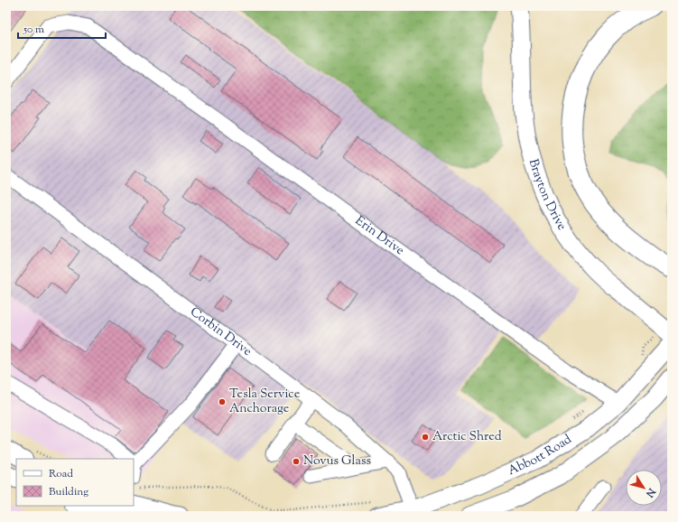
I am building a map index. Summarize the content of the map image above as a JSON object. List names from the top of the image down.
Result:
{
  "streets": {
    "main road": ["Brayton Drive", "Abbott Road"],
    "street": ["Erin Drive", "Corbin Drive"]
  },
  "crossings": [
    ["Erin Drive", "Abbott Road"],
    ["Corbin Drive", "Abbott Road"]
  ],
  "places": ["Tesla Service Anchorage", "Arctic Shred", "Novus Glass"],
  "legend": ["Road", "Building"],
  "scale_bar": "50 m",
  "north": "bottom right"
}
